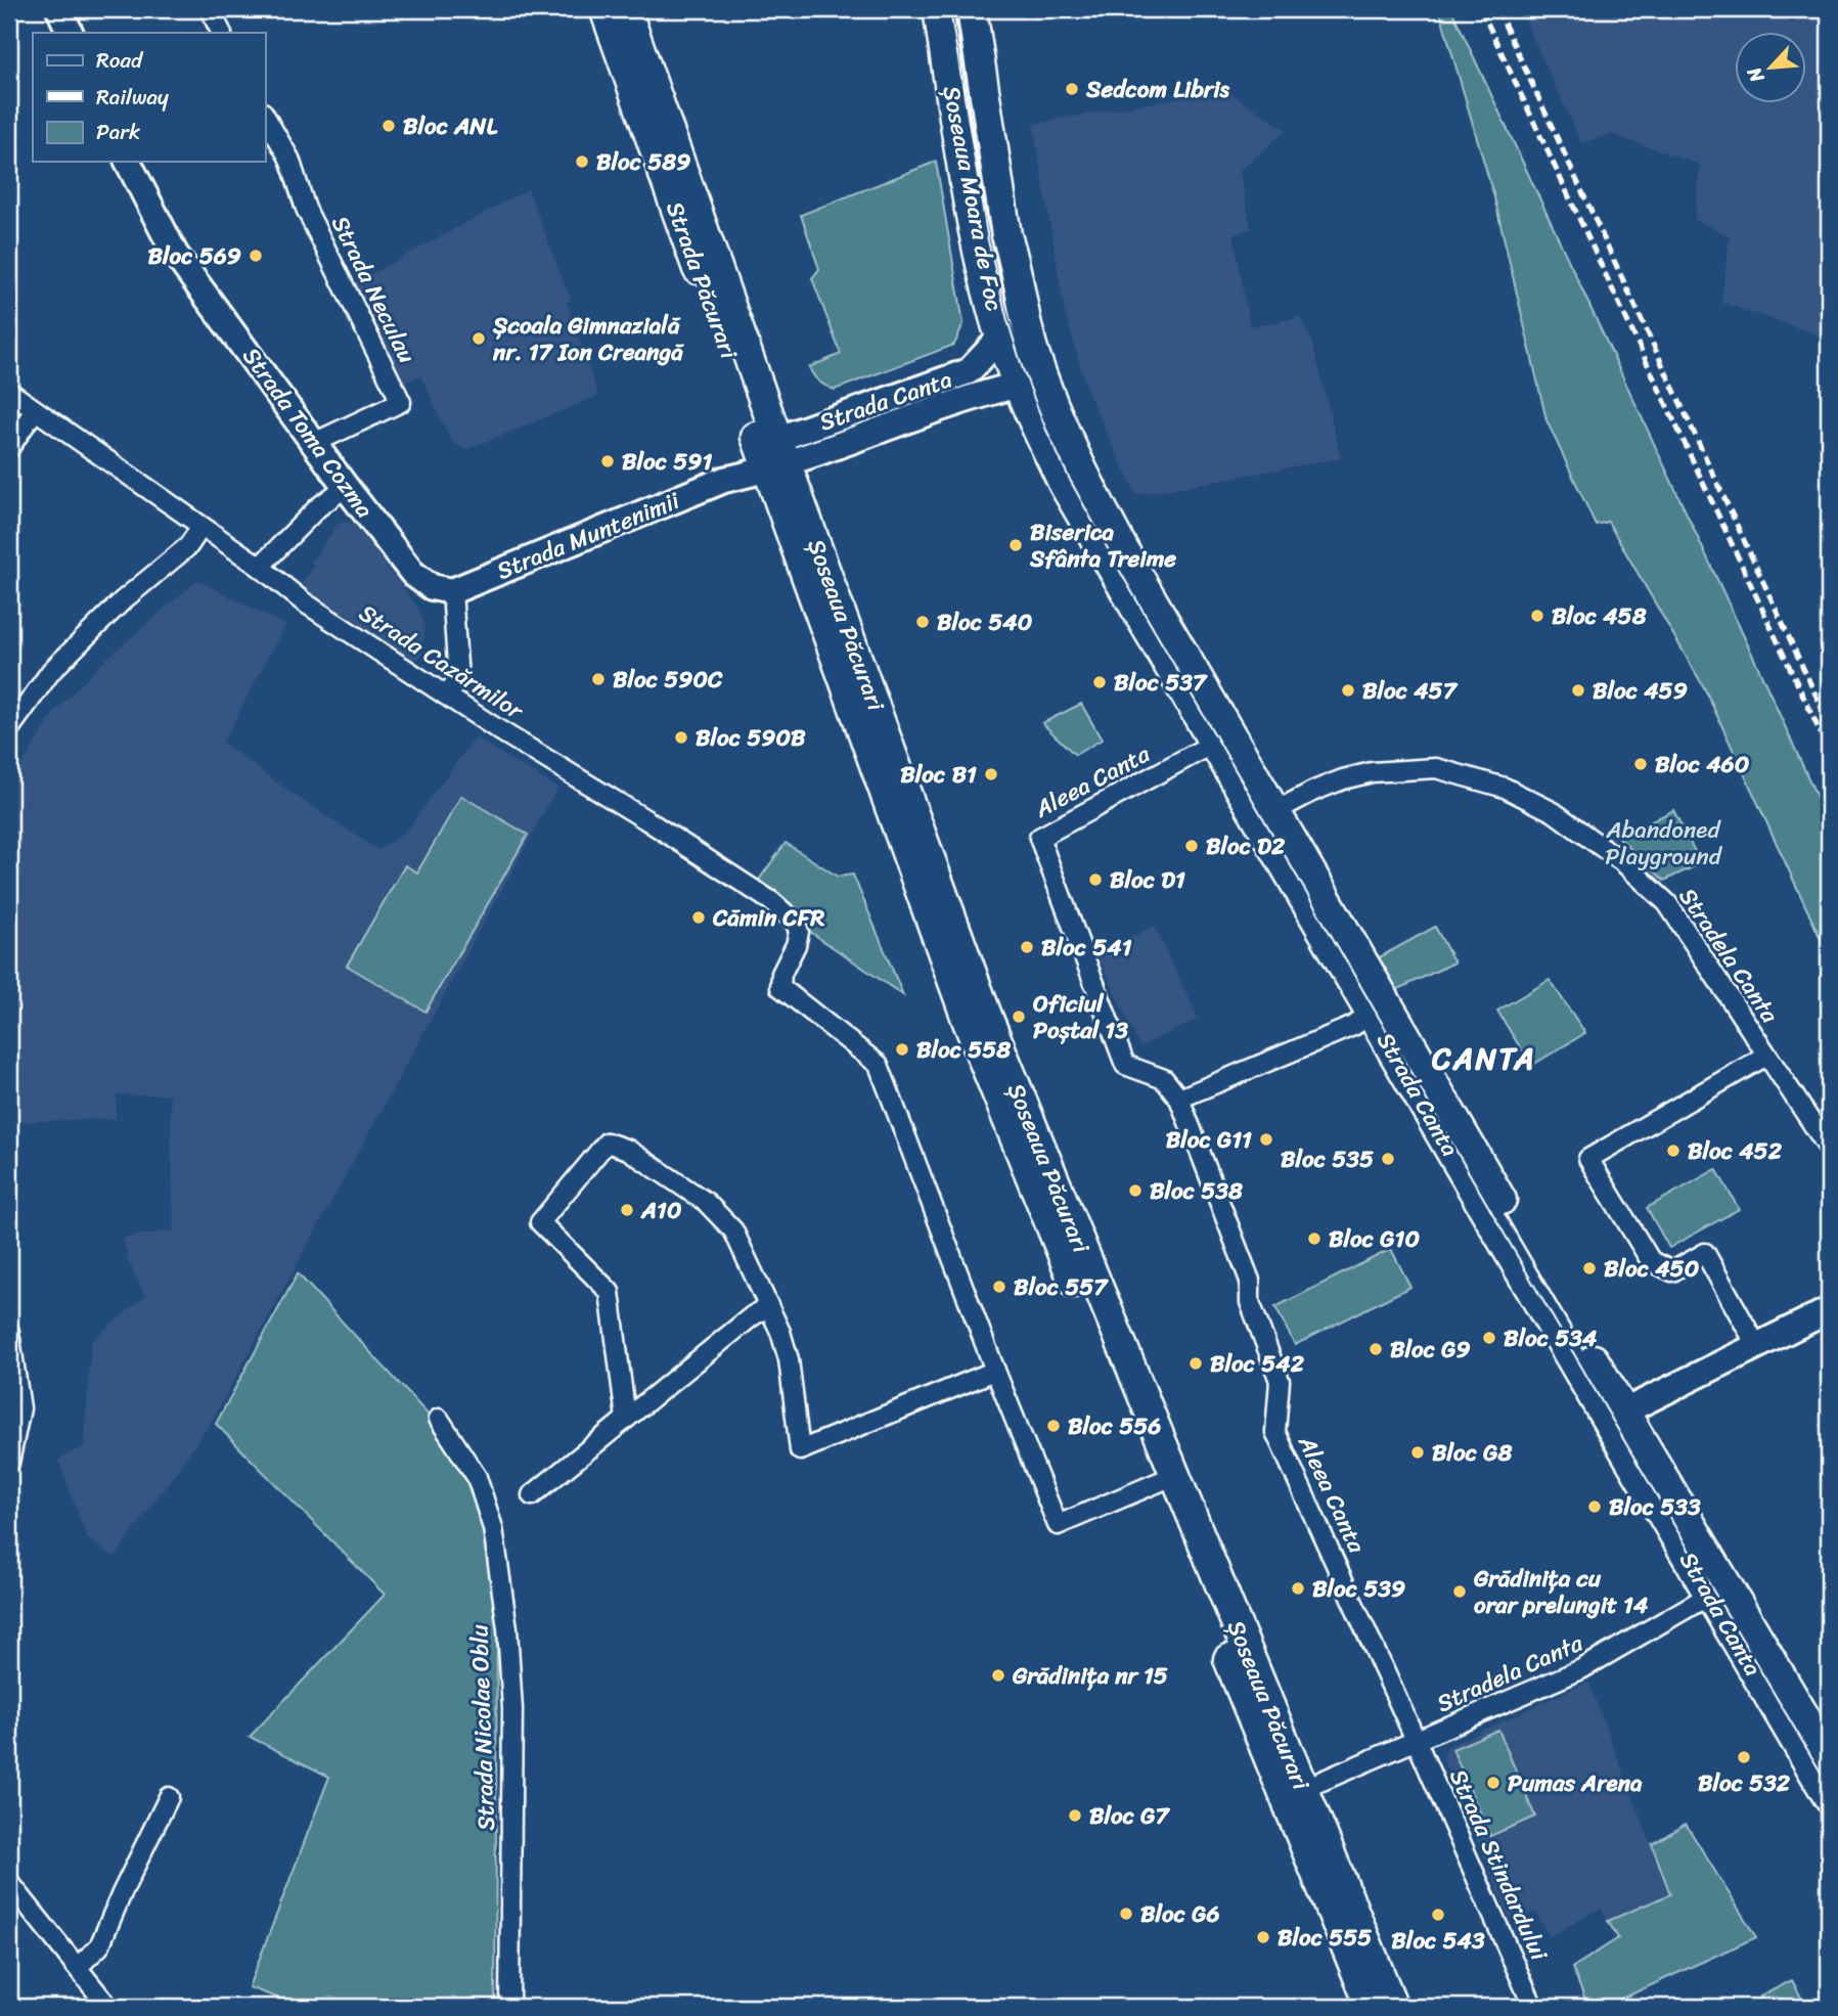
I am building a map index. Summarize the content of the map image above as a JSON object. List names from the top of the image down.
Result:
{
  "streets": {
    "main road": [
      "Șoseaua Moara de Foc",
      "Strada Păcurari",
      "Strada Canta",
      "Șoseaua Păcurari"
    ],
    "street": [
      "Strada Neculau",
      "Strada Toma Cozma",
      "Strada Muntenimii",
      "Strada Cazărmilor",
      "Aleea Canta",
      "Stradela Canta",
      "Strada Nicolae Oblu",
      "Strada Stindardului"
    ]
  },
  "crossings": [
    ["Șoseaua Moara de Foc", "Strada Canta"],
    ["Strada Păcurari", "Strada Canta"],
    ["Strada Păcurari", "Strada Muntenimii"],
    ["Strada Păcurari", "Șoseaua Păcurari"],
    ["Strada Neculau", "Strada Toma Cozma"],
    ["Strada Canta", "Strada Muntenimii"],
    ["Strada Canta", "Șoseaua Păcurari"],
    ["Strada Canta", "Aleea Canta"],
    ["Strada Canta", "Stradela Canta"],
    ["Strada Toma Cozma", "Strada Muntenimii"],
    ["Strada Muntenimii", "Șoseaua Păcurari"],
    ["Șoseaua Păcurari", "Stradela Canta"],
    ["Aleea Canta", "Stradela Canta"],
    ["Aleea Canta", "Strada Stindardului"],
    ["Stradela Canta", "Strada Stindardului"]
  ],
  "districts": ["CANTA"],
  "parks": ["Abandoned Playground"],
  "places": [
    "Sedcom Libris",
    "Bloc ANL",
    "Bloc 589",
    "Bloc 569",
    "Școala Gimnazială nr. 17 Ion Creangă",
    "Bloc 591",
    "Biserica Sfânta Treime",
    "Bloc 458",
    "Bloc 540",
    "Bloc 590C",
    "Bloc 537",
    "Bloc 457",
    "Bloc 459",
    "Bloc 590B",
    "Bloc 460",
    "Bloc B1",
    "Bloc D2",
    "Bloc D1",
    "Cămin CFR",
    "Bloc 541",
    "Oficiul Poștal 13",
    "Bloc 558",
    "Bloc G11",
    "Bloc 452",
    "Bloc 535",
    "Bloc 538",
    "A10",
    "Bloc G10",
    "Bloc 450",
    "Bloc 557",
    "Bloc 534",
    "Bloc G9",
    "Bloc 542",
    "Bloc 556",
    "Bloc G8",
    "Bloc 533",
    "Bloc 539",
    "Grădinița cu orar prelungit 14",
    "Grădinița nr 15",
    "Bloc 532",
    "Pumas Arena",
    "Bloc G7",
    "Bloc G6",
    "Bloc 543",
    "Bloc 555"
  ],
  "legend": ["Road", "Railway", "Park"],
  "north": "bottom left"
}
